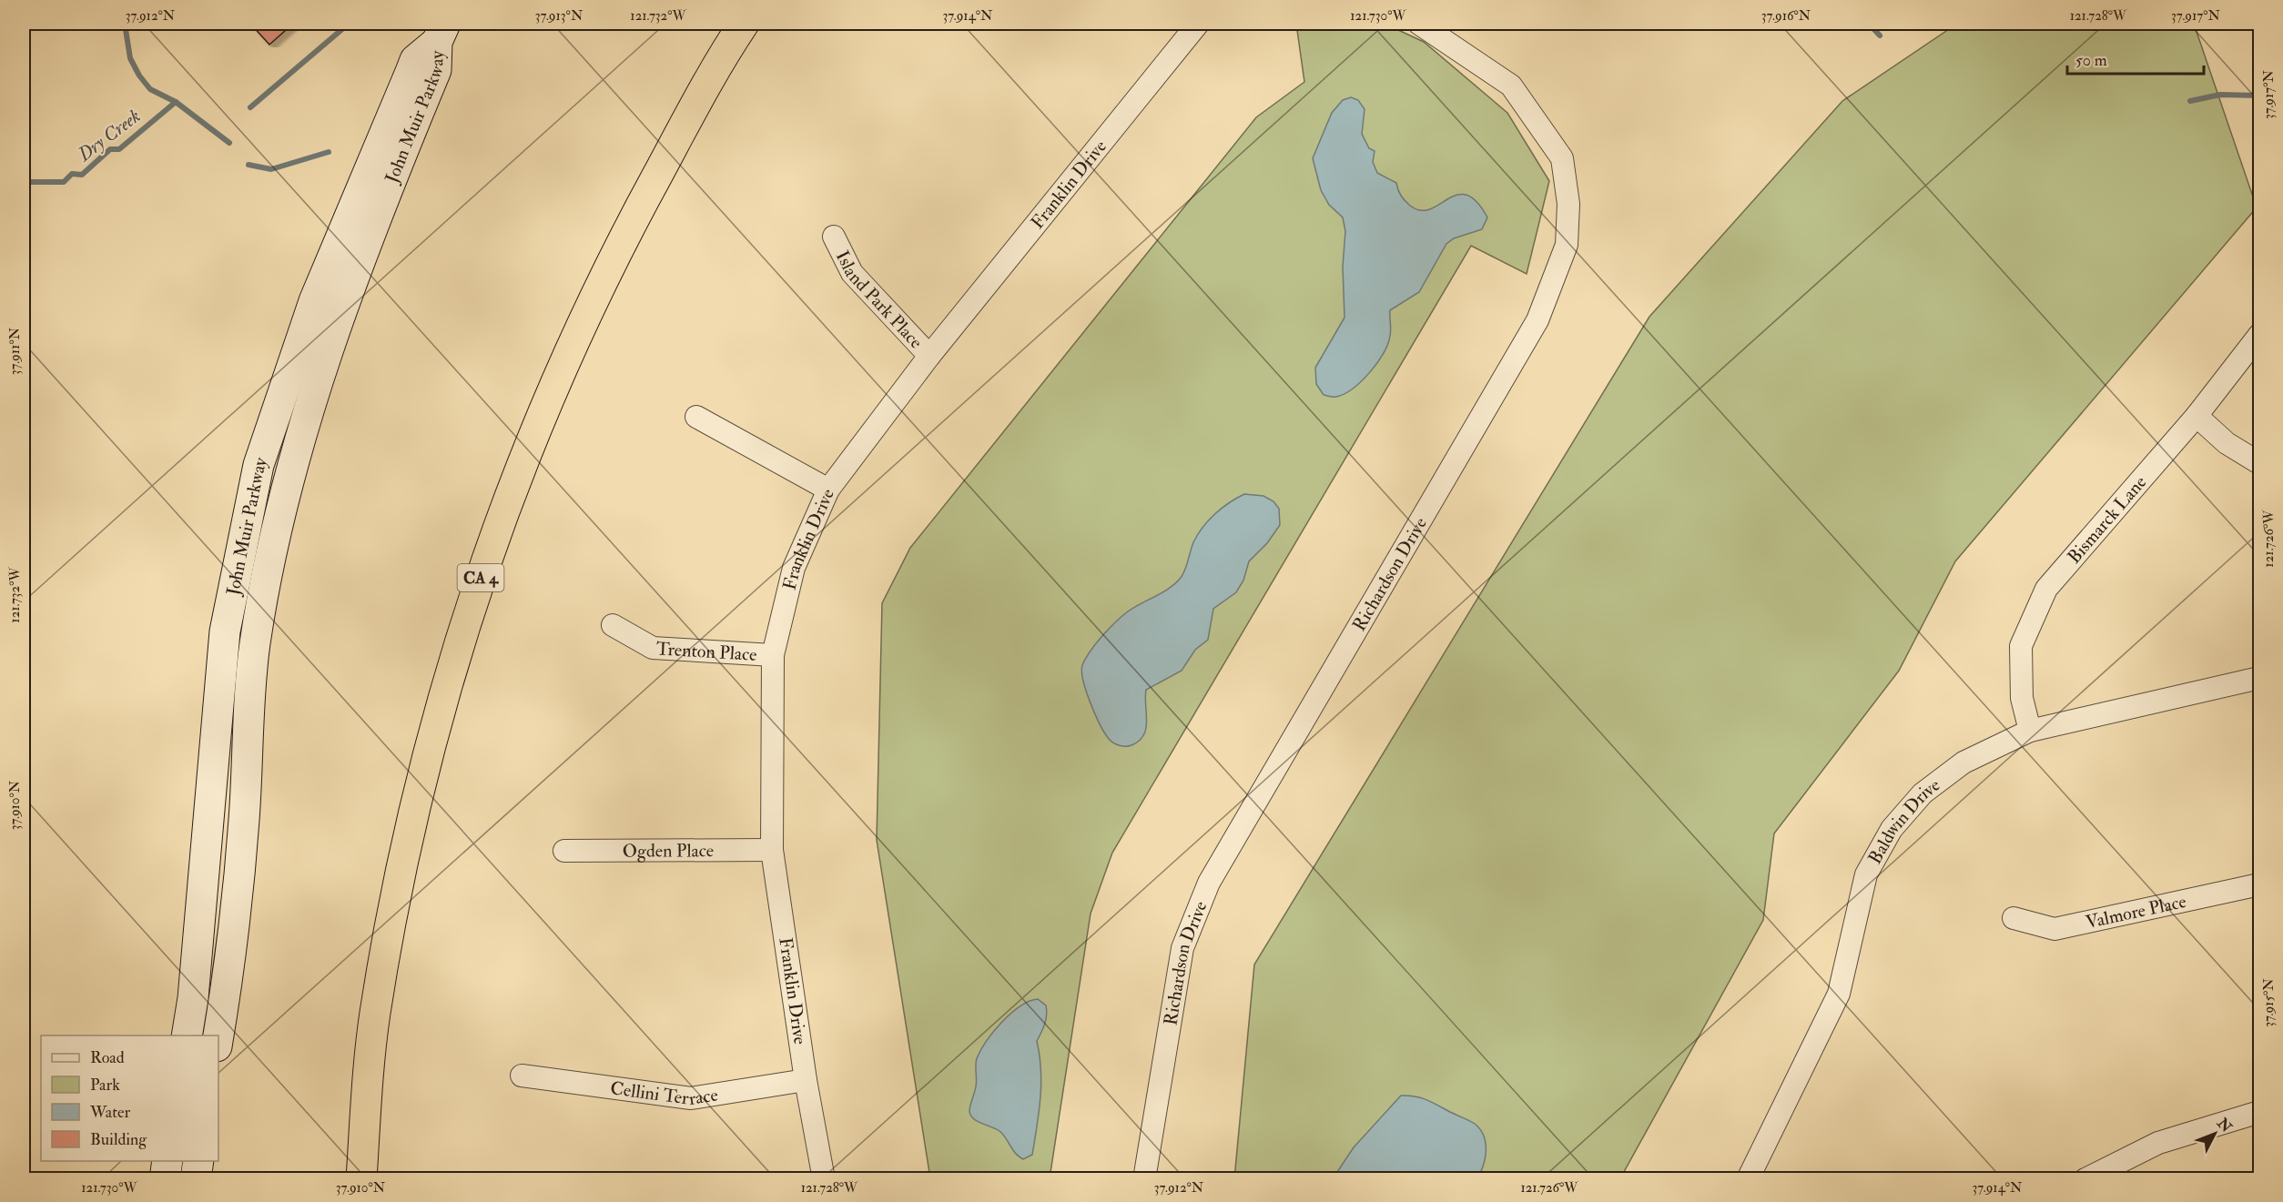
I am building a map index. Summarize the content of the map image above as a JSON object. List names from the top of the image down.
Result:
{
  "streets": {
    "highway": ["CA 4"],
    "street": [
      "John Muir Parkway",
      "Franklin Drive",
      "Island Park Place",
      "Bismarck Lane",
      "Richardson Drive",
      "Trenton Place",
      "Baldwin Drive",
      "Ogden Place",
      "Valmore Place",
      "Cellini Terrace"
    ]
  },
  "crossings": [
    ["Franklin Drive", "Island Park Place"],
    ["Franklin Drive", "Trenton Place"],
    ["Franklin Drive", "Ogden Place"],
    ["Franklin Drive", "Cellini Terrace"],
    ["Bismarck Lane", "Baldwin Drive"]
  ],
  "water": ["Dry Creek"],
  "legend": [
    "Road",
    "Park",
    "Water",
    "Building"
  ],
  "scale_bar": "50 m",
  "north": "top right",
  "coordinates": [
    "37.912°N",
    "37.913°N",
    "121.732°W",
    "37.914°N",
    "121.730°W",
    "37.916°N",
    "121.728°W",
    "37.917°N",
    "37.911°N",
    "121.726°W",
    "37.910°N",
    "37.915°N"
  ]
}
